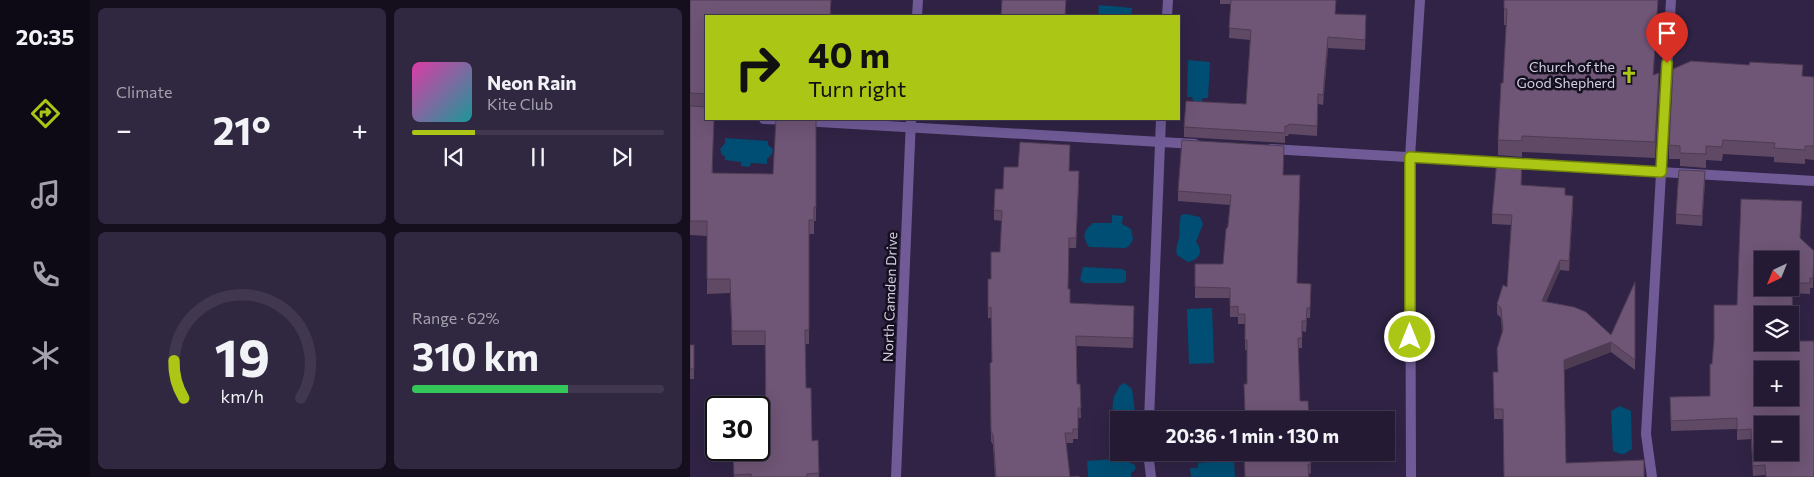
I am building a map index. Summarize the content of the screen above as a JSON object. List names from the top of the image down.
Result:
{
  "streets": {
    "street": ["North Camden Drive"]
  },
  "places": {
    "church": ["Church of the Good Shepherd"]
  },
  "north": "bottom left",
  "page": {
    "tabs": "20:35",
    "tile": [
      "Climate",
      ["Range · 62%", "310 km"]
    ],
    "turn": ["40 m", "Turn right"],
    "song": ["Neon Rain", "Kite Club"],
    "heat": ["−", "21°", "+"],
    "map_buttons": ["+", "−"],
    "limit": "30",
    "trip": "20:36 · 1 min · 130 m",
    "gauge": ["19", "km/h"]
  }
}
